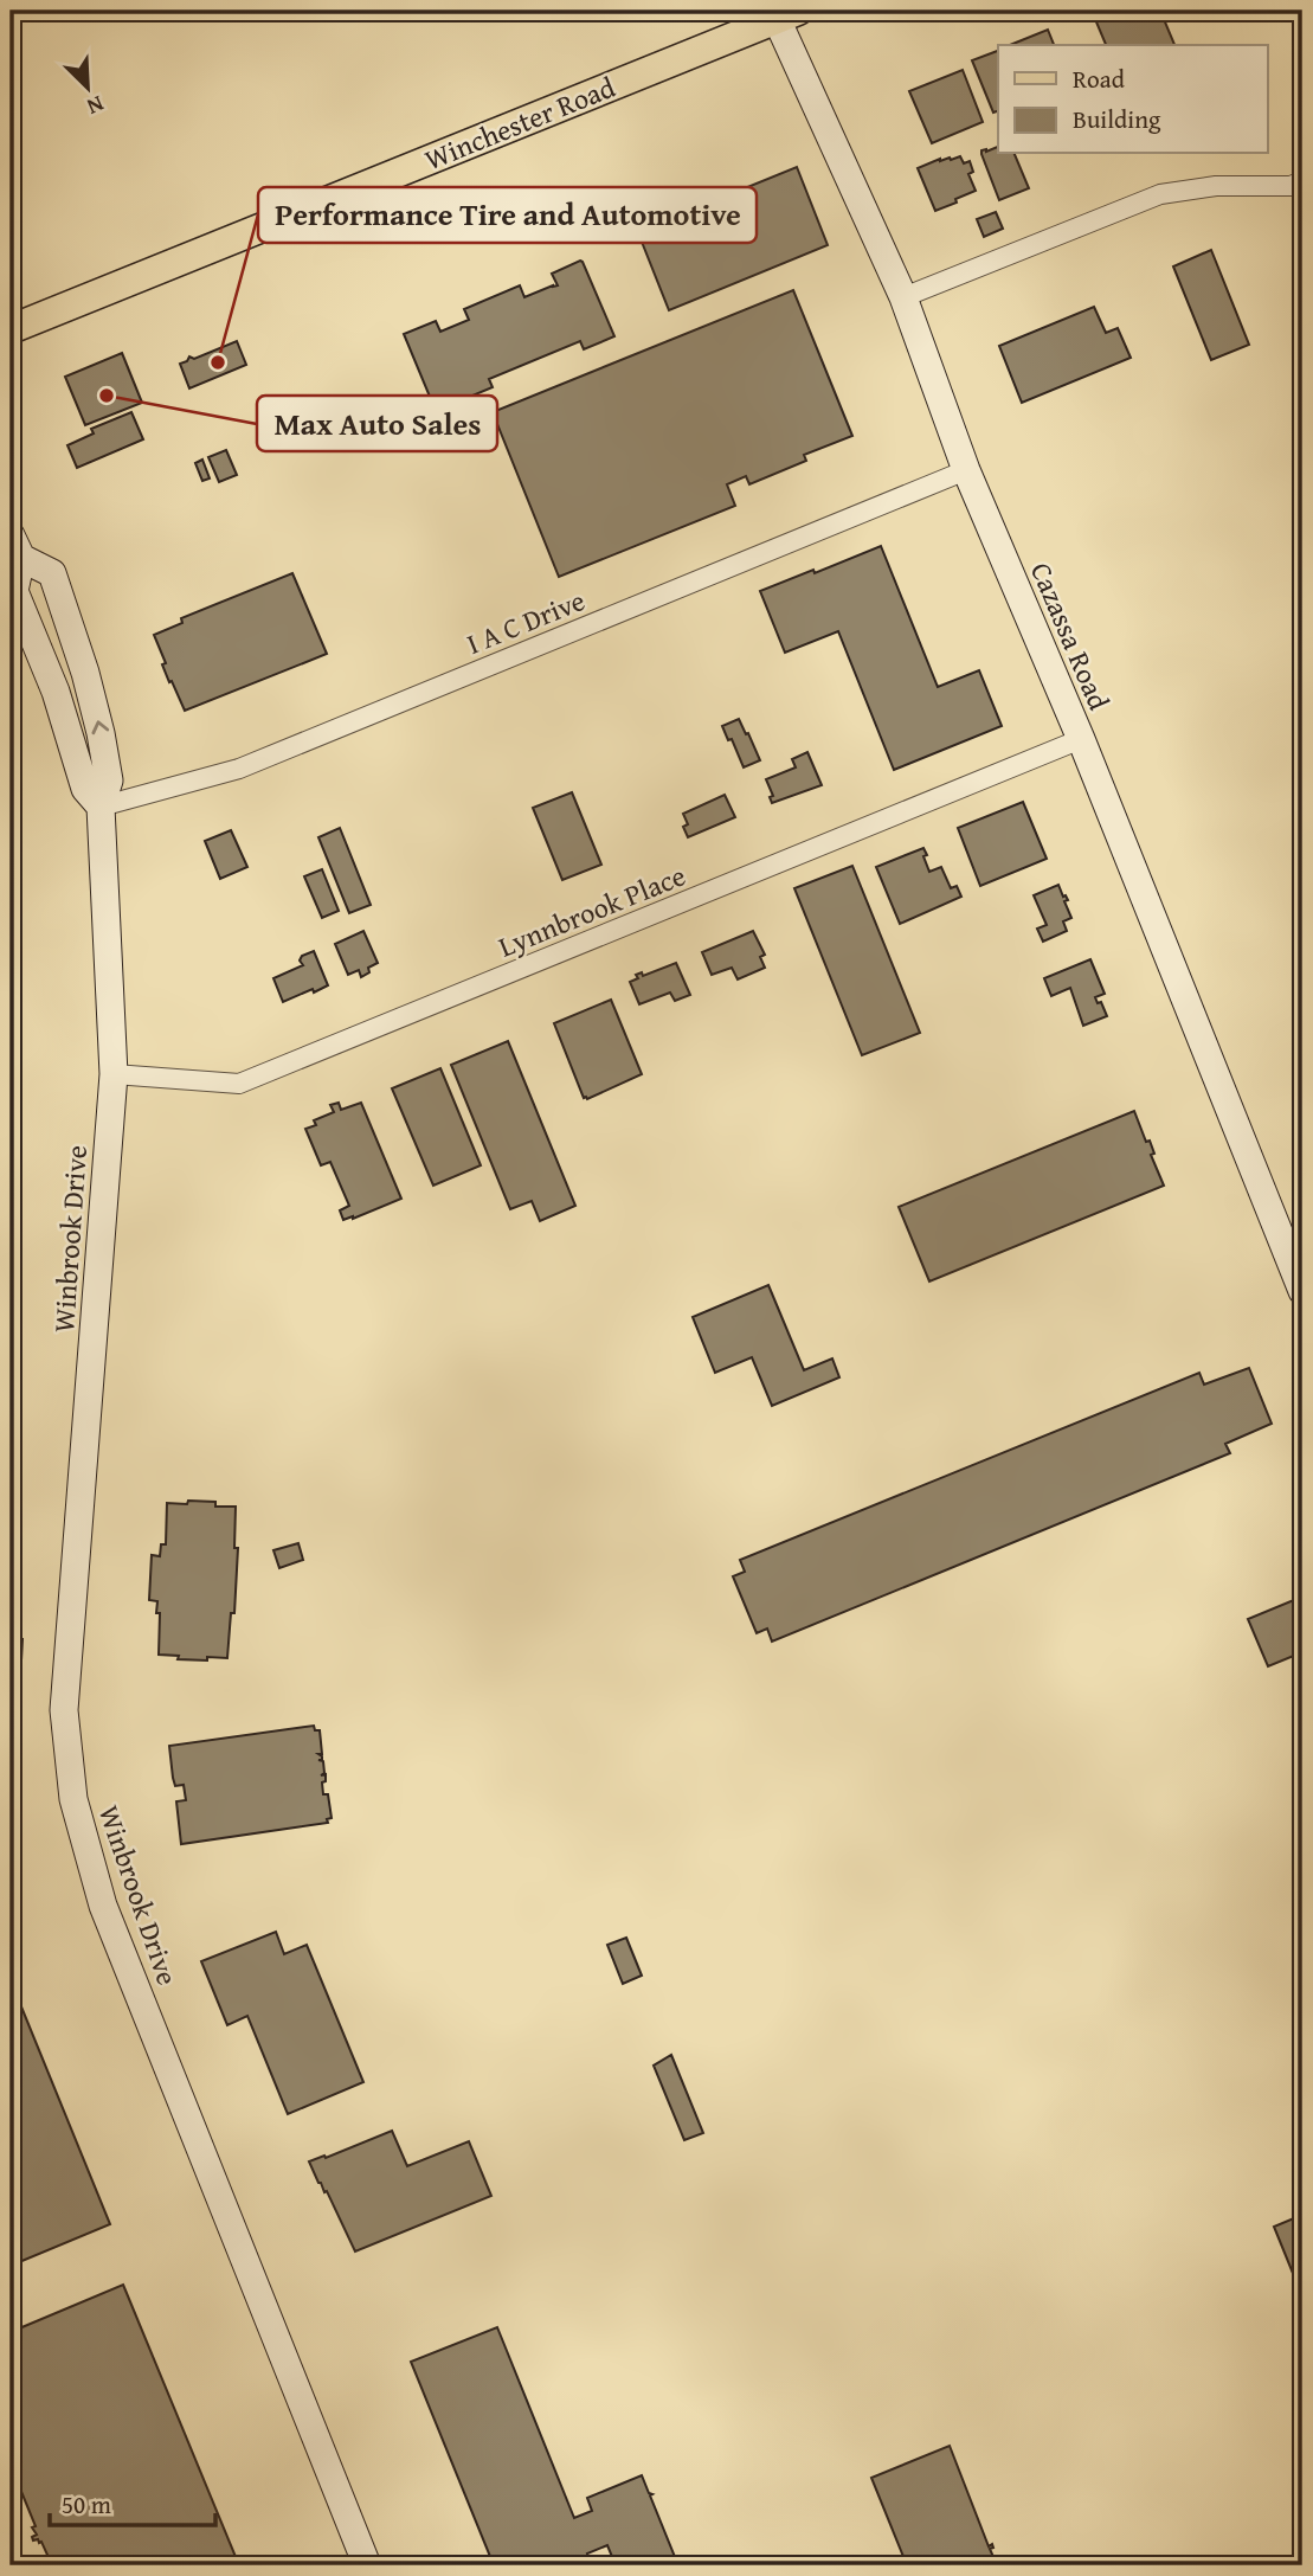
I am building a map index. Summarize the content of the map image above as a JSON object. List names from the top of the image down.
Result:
{
  "streets": {
    "main road": ["Winchester Road"],
    "street": [
      "I A C Drive",
      "Cazassa Road",
      "Lynnbrook Place",
      "Winbrook Drive"
    ]
  },
  "crossings": [
    ["Winchester Road", "Cazassa Road"],
    ["I A C Drive", "Cazassa Road"],
    ["I A C Drive", "Winbrook Drive"],
    ["Cazassa Road", "Lynnbrook Place"],
    ["Lynnbrook Place", "Winbrook Drive"]
  ],
  "places": ["Performance Tire and Automotive", "Max Auto Sales"],
  "legend": ["Road", "Building"],
  "scale_bar": "50 m",
  "north": "bottom right"
}
